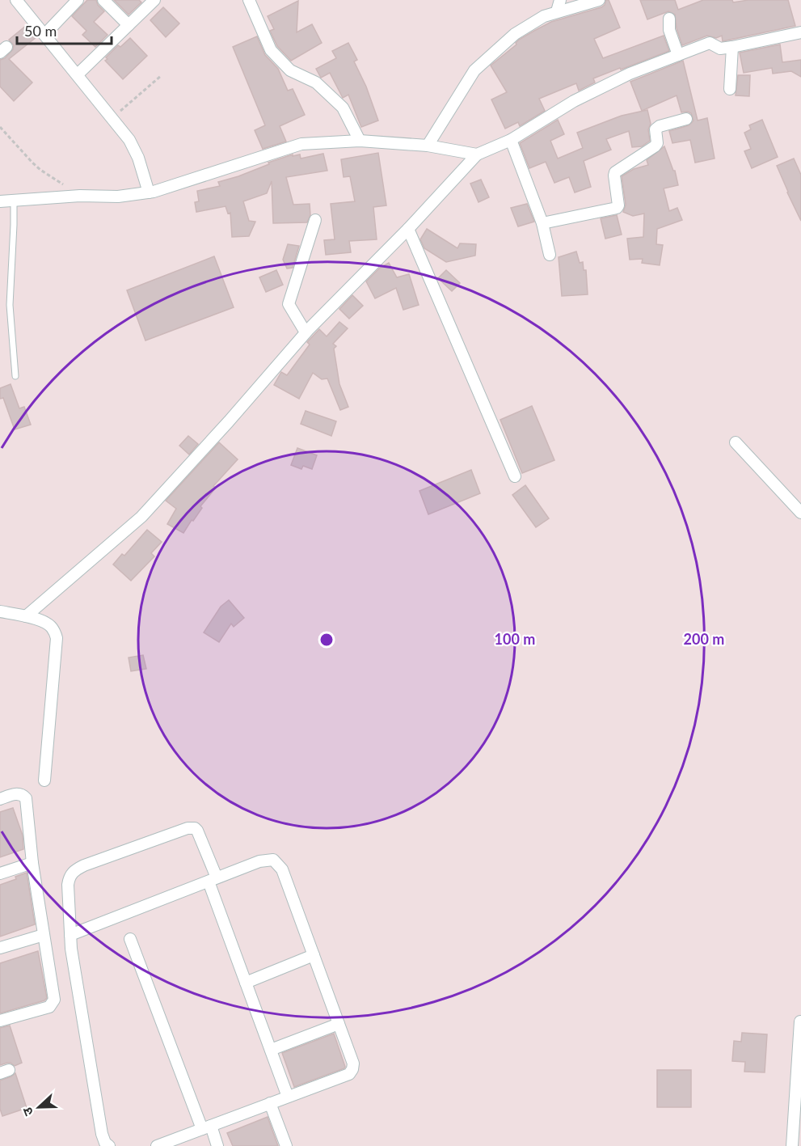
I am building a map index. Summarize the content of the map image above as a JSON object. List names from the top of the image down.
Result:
{
  "scale_bar": "50 m",
  "north": "left",
  "rings": ["100 m", "200 m"]
}
